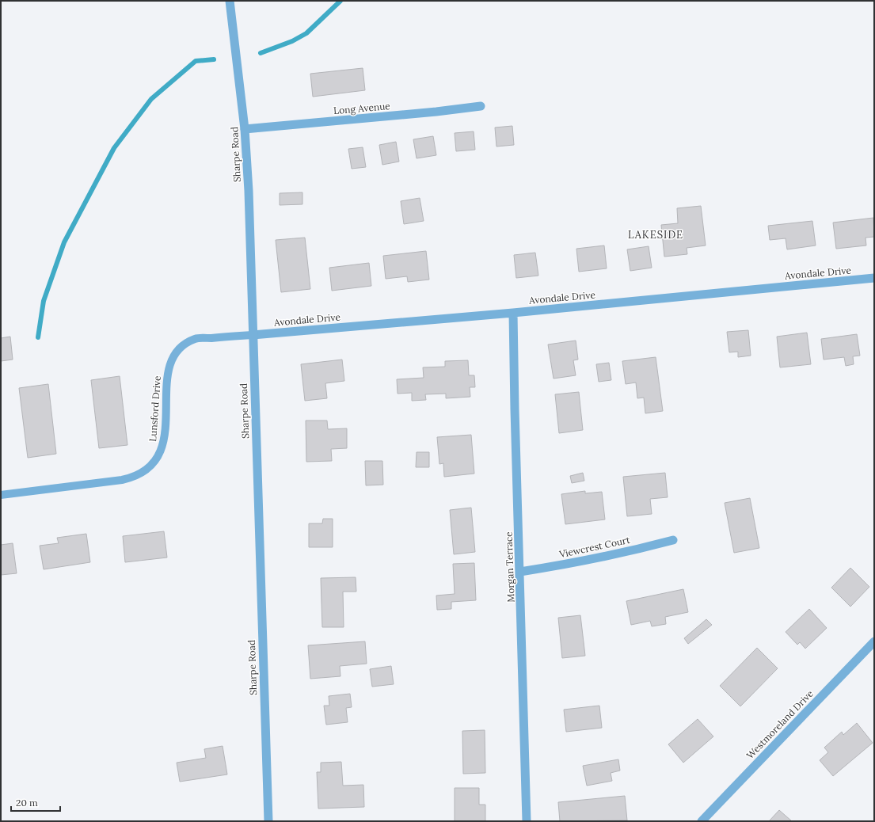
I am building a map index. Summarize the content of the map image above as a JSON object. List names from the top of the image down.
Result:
{
  "streets": {
    "street": [
      "Long Avenue",
      "Sharpe Road",
      "Avondale Drive",
      "Viewcrest Court",
      "Morgan Terrace",
      "Westmoreland Drive"
    ],
    "lane": ["Lunsford Drive"]
  },
  "crossings": [
    ["Long Avenue", "Sharpe Road"],
    ["Sharpe Road", "Avondale Drive"],
    ["Sharpe Road", "Lunsford Drive"],
    ["Avondale Drive", "Lunsford Drive"],
    ["Avondale Drive", "Morgan Terrace"],
    ["Viewcrest Court", "Morgan Terrace"]
  ],
  "districts": ["LAKESIDE"],
  "scale_bar": "20 m"
}
